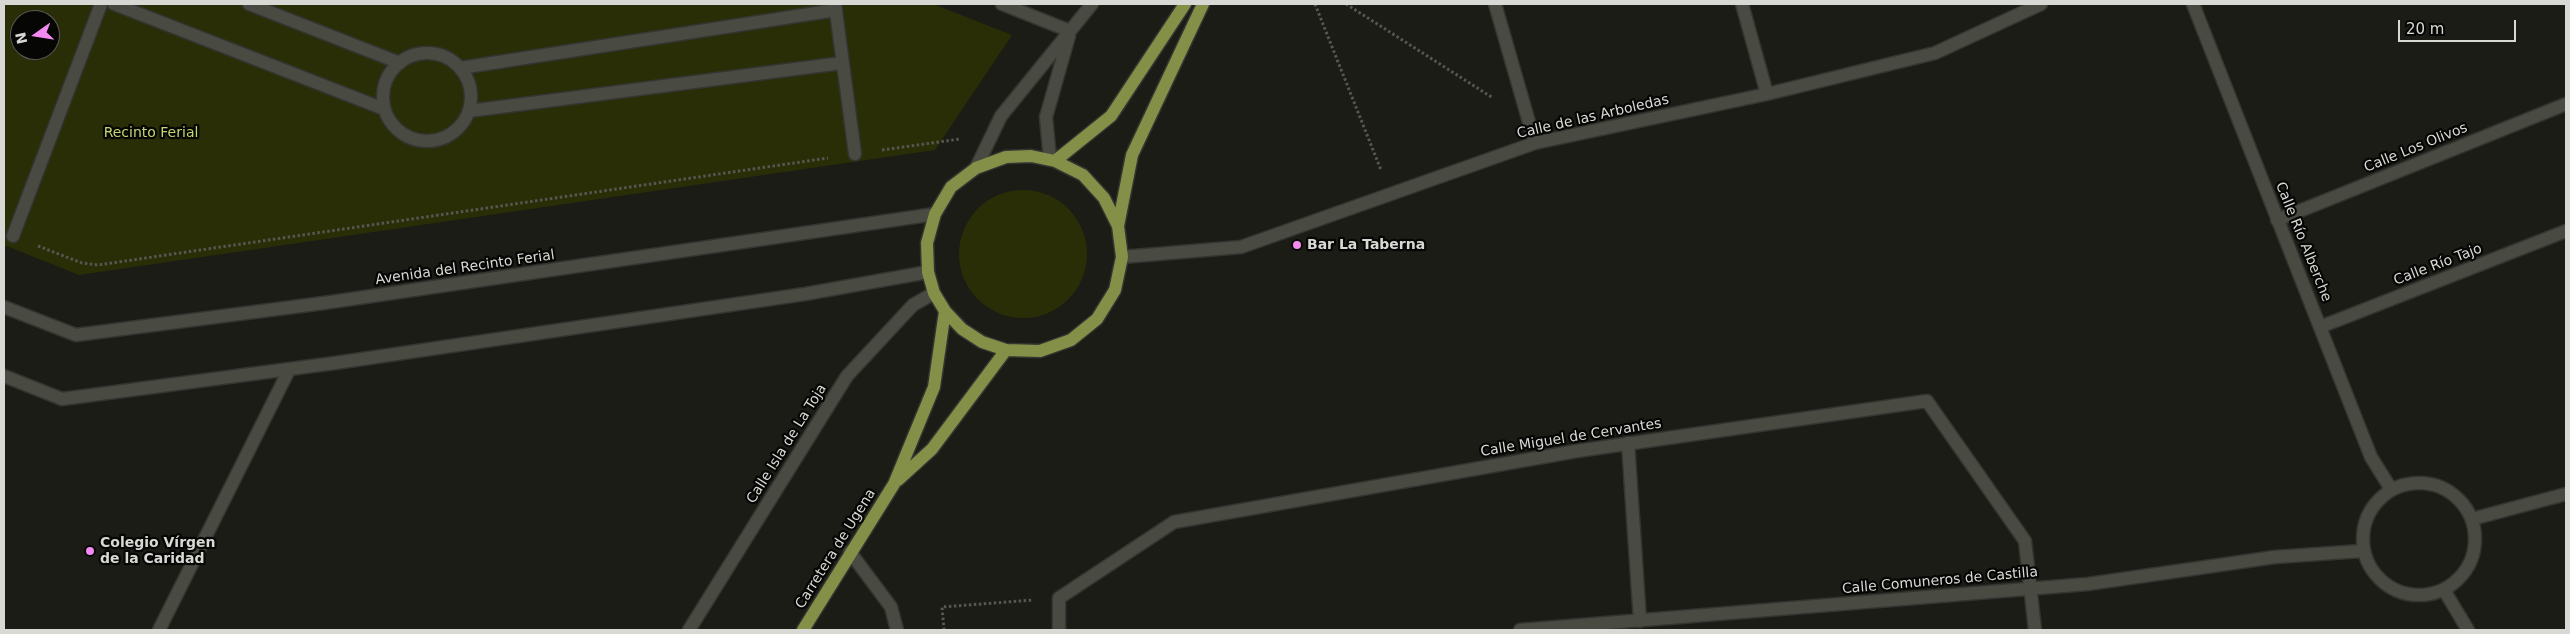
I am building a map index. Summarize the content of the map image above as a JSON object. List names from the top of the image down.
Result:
{
  "streets": {
    "main road": ["Carretera de Ugena"],
    "street": [
      "Calle de las Arboledas",
      "Calle Los Olivos",
      "Calle Río Alberche",
      "Calle Río Tajo",
      "Avenida del Recinto Ferial",
      "Calle Miguel de Cervantes",
      "Calle Isla de La Toja",
      "Calle Comuneros de Castilla"
    ]
  },
  "crossings": [
    ["Calle Los Olivos", "Calle Río Alberche"],
    ["Calle Río Alberche", "Calle Río Tajo"],
    ["Calle Río Alberche", "Calle Comuneros de Castilla"],
    ["Calle Miguel de Cervantes", "Calle Comuneros de Castilla"]
  ],
  "parks": ["Recinto Ferial"],
  "places": ["Bar La Taberna", "Colegio Vírgen de la Caridad"],
  "scale_bar": "20 m",
  "north": "left"
}
